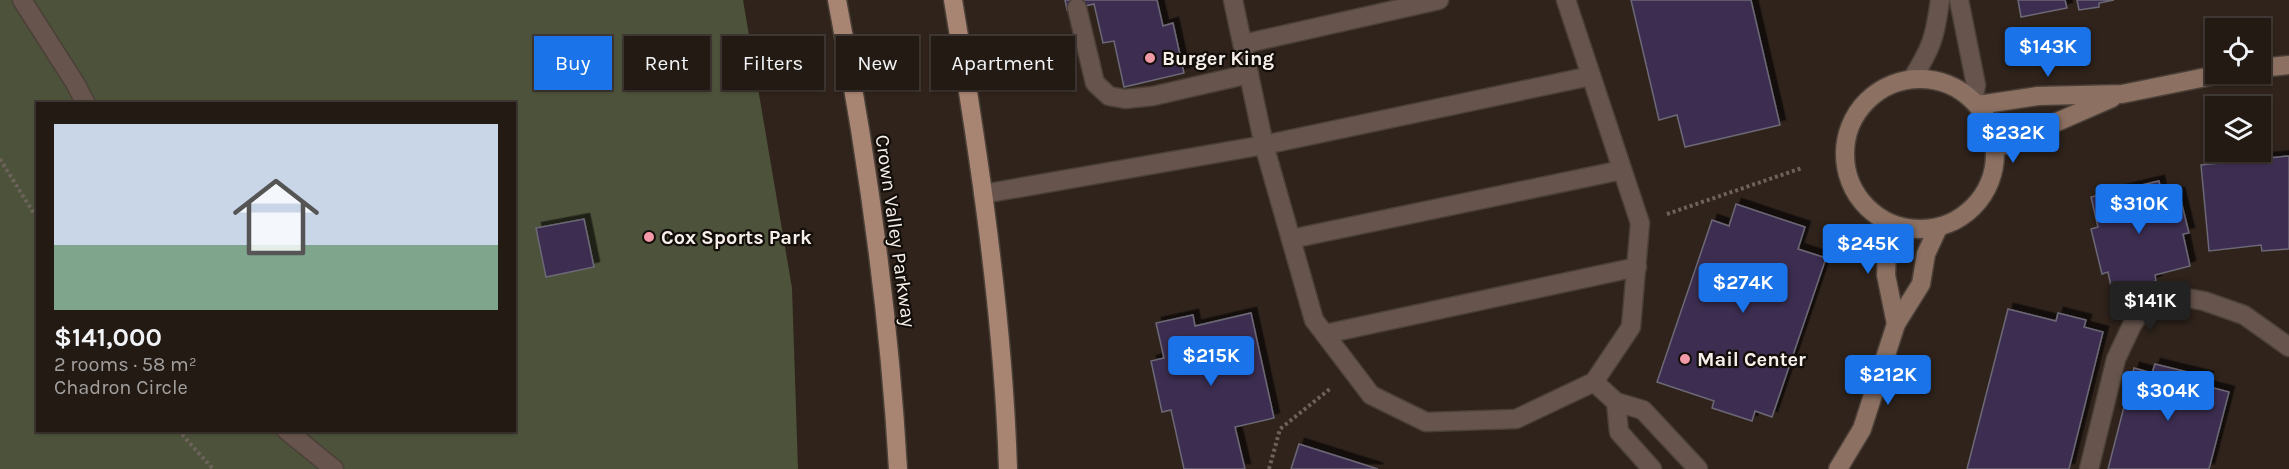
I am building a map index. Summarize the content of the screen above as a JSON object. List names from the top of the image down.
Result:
{
  "streets": {
    "main road": ["Crown Valley Parkway"]
  },
  "places": ["Burger King", "Cox Sports Park", "Mail Center"],
  "page": {
    "price": [
      "$143K",
      "$232K",
      "$310K",
      "$245K",
      "$274K",
      "$141K",
      "$215K",
      "$212K",
      "$304K"
    ],
    "chip": [
      "Buy",
      "Rent",
      "Filters",
      "New",
      "Apartment"
    ],
    "list": [
      {
        "name": "$141,000",
        "note": "2 rooms · 58 m² · Chadron Circle"
      }
    ]
  }
}
